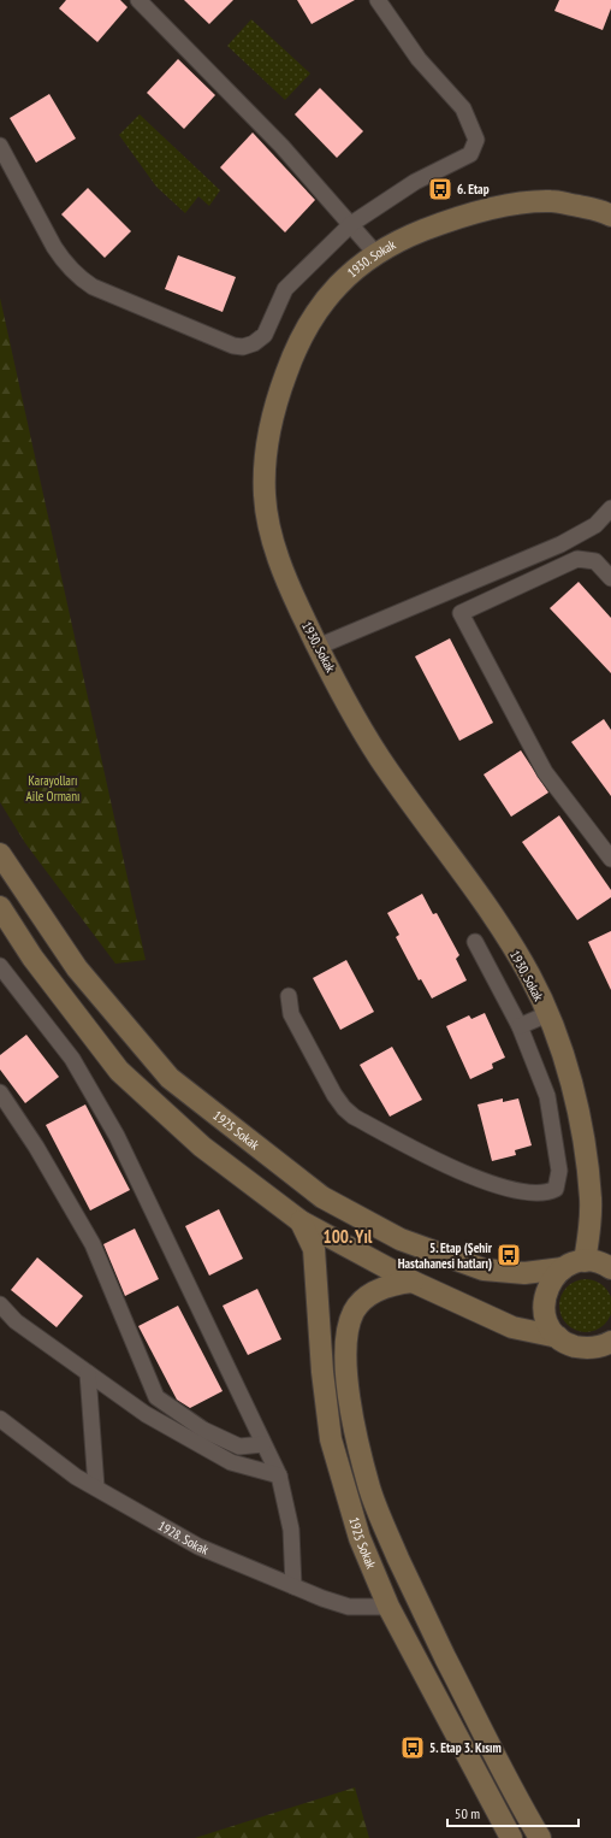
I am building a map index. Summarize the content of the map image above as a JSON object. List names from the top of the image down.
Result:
{
  "streets": {
    "main road": ["1930. Sokak", "1925 Sokak"],
    "street": ["1928. Sokak"]
  },
  "crossings": [
    ["1930. Sokak", "1925 Sokak"],
    ["1925 Sokak", "1928. Sokak"]
  ],
  "districts": ["100. Yıl"],
  "parks": ["Karayolları Aile Ormanı"],
  "places": {
    "bus stop": ["6. Etap", "5. Etap (Şehir Hastahanesi hatları)", "5. Etap 3. Kısım"]
  },
  "scale_bar": "50 m"
}
